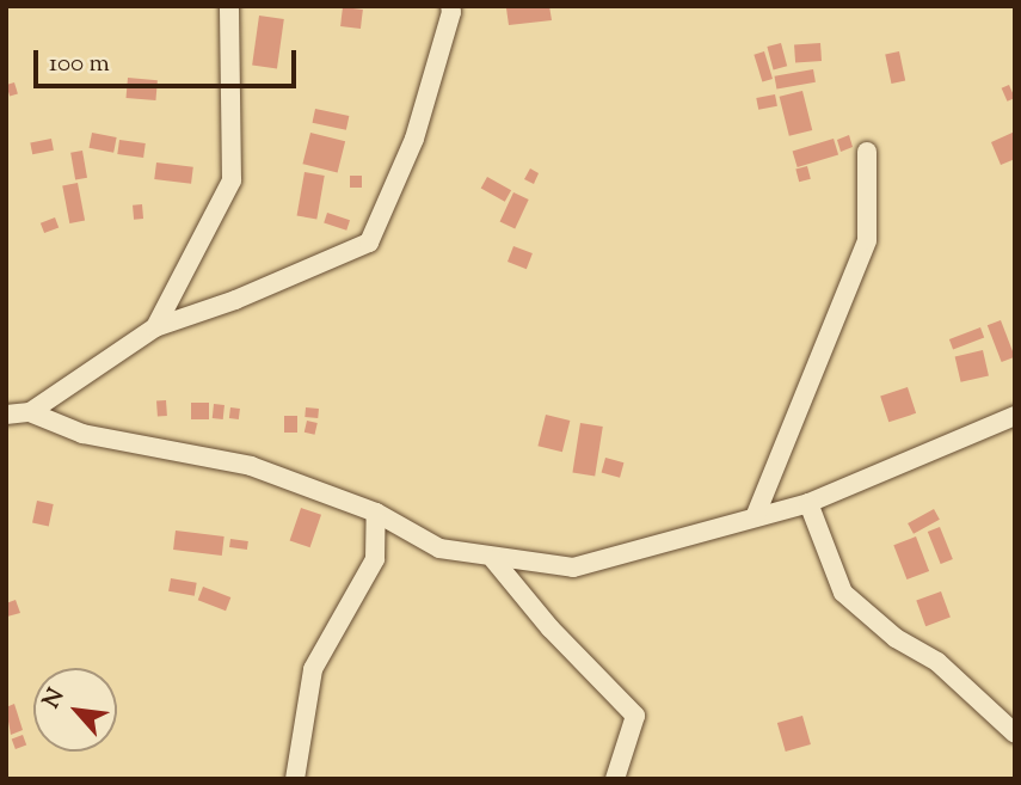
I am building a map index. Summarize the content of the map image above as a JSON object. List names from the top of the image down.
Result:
{
  "scale_bar": "100 m",
  "north": "top left"
}
